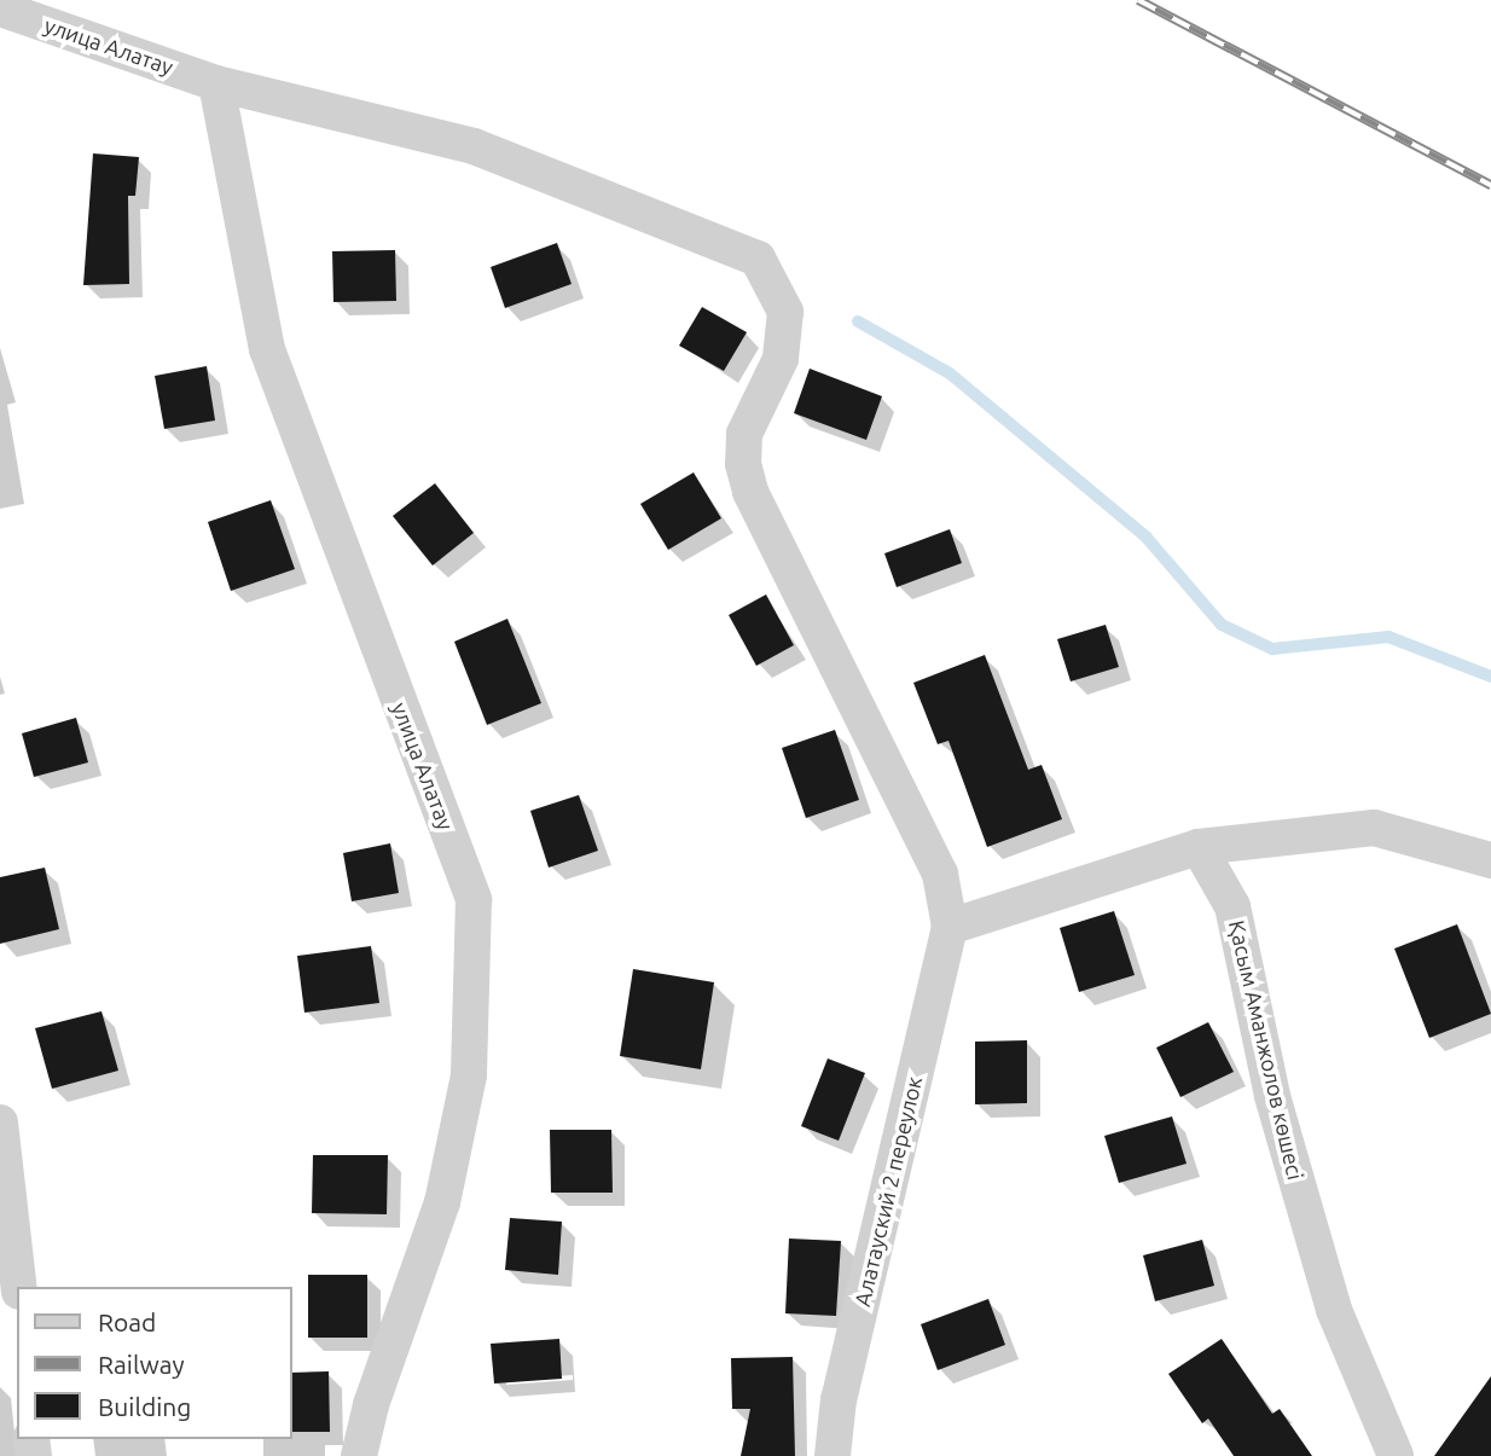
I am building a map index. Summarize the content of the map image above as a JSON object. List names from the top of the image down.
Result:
{
  "streets": {
    "street": ["улица Алатау", "Қасым Аманжолов көшесі", "Алатауский 2 переулок"]
  },
  "crossings": [
    ["улица Алатау", "Алатауский 2 переулок"]
  ],
  "legend": ["Road", "Railway", "Building"]
}
